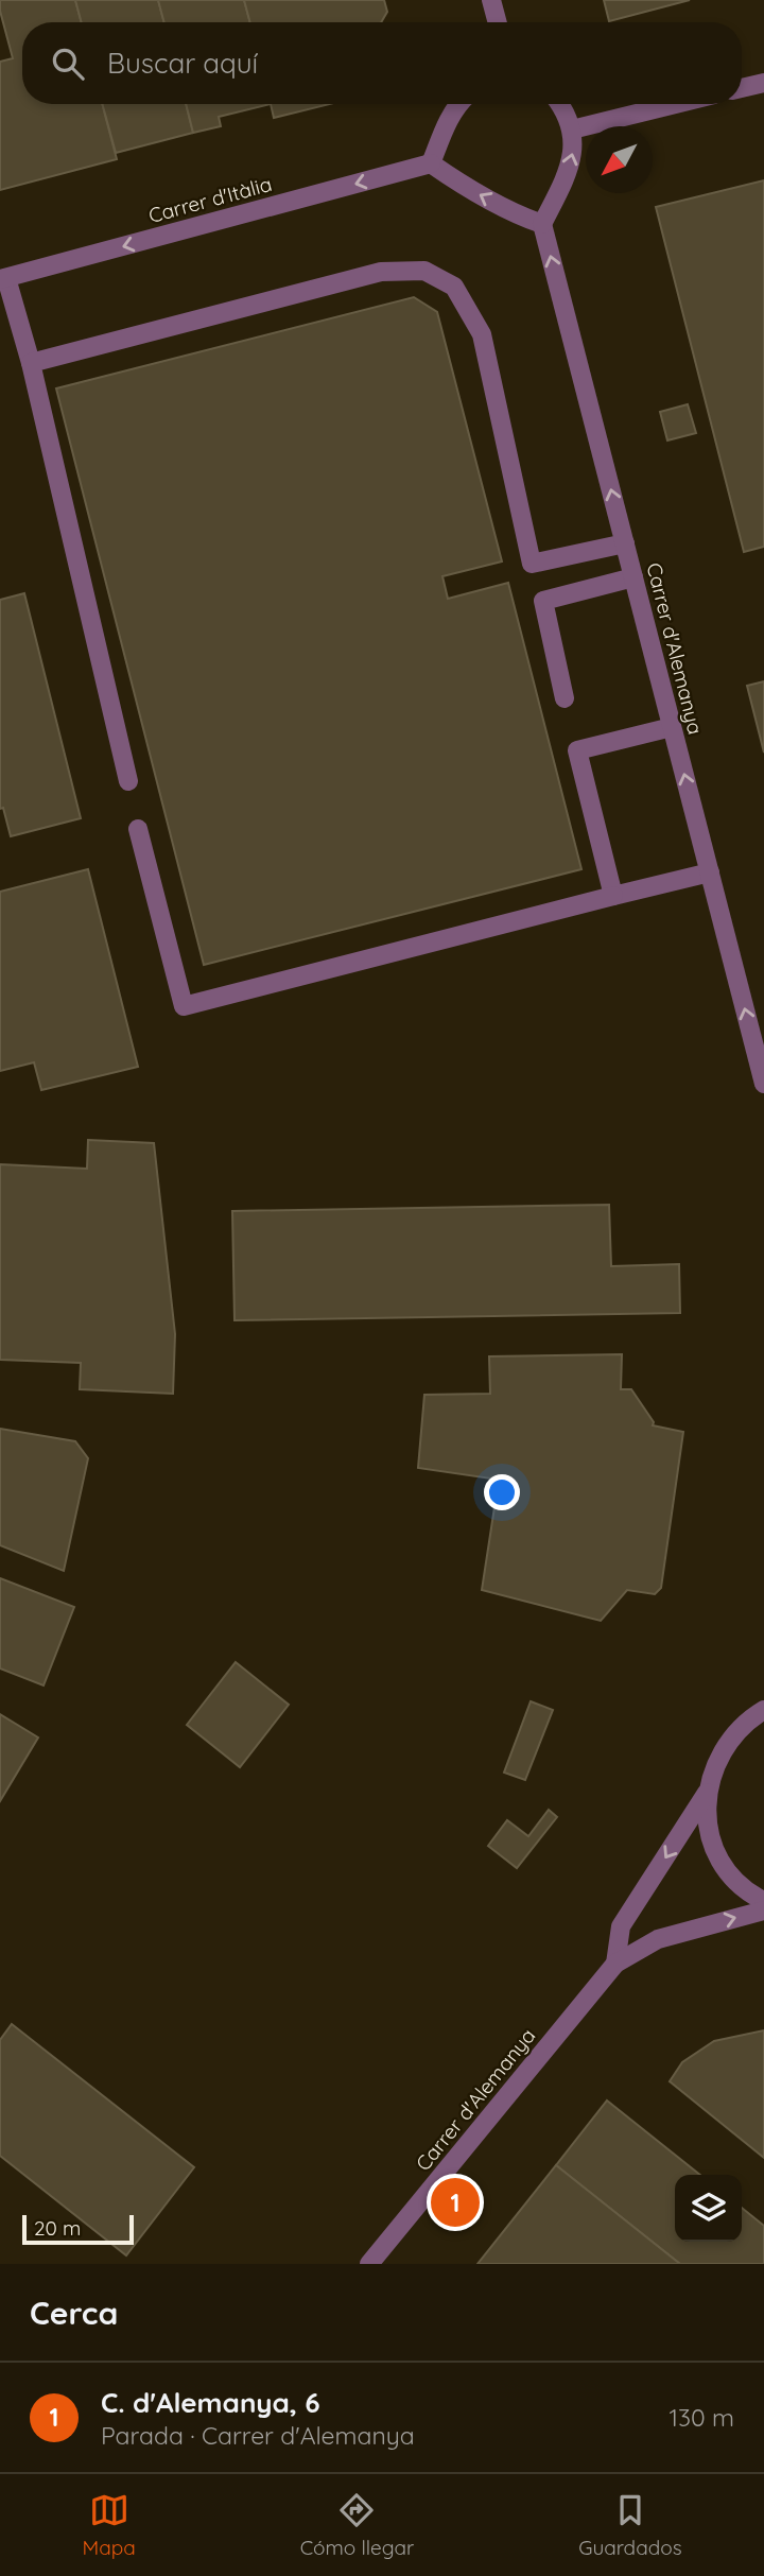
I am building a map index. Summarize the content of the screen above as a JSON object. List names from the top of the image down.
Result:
{
  "streets": {
    "street": ["Carrer d'Itàlia", "Carrer d'Alemanya"]
  },
  "one_way": ["Carrer d'Itàlia", "Carrer d'Alemanya"],
  "scale_bar": "20 m",
  "north": "bottom left",
  "page": {
    "search": "Buscar aquí",
    "pins": "1",
    "scale": "20 m",
    "heading": "Cerca",
    "list": [
      {
        "mark": "1",
        "name": "C. d'Alemanya, 6",
        "note": "Parada · Carrer d'Alemanya",
        "value": "130 m"
      }
    ],
    "nav": ["Mapa", "Cómo llegar", "Guardados"]
  }
}
